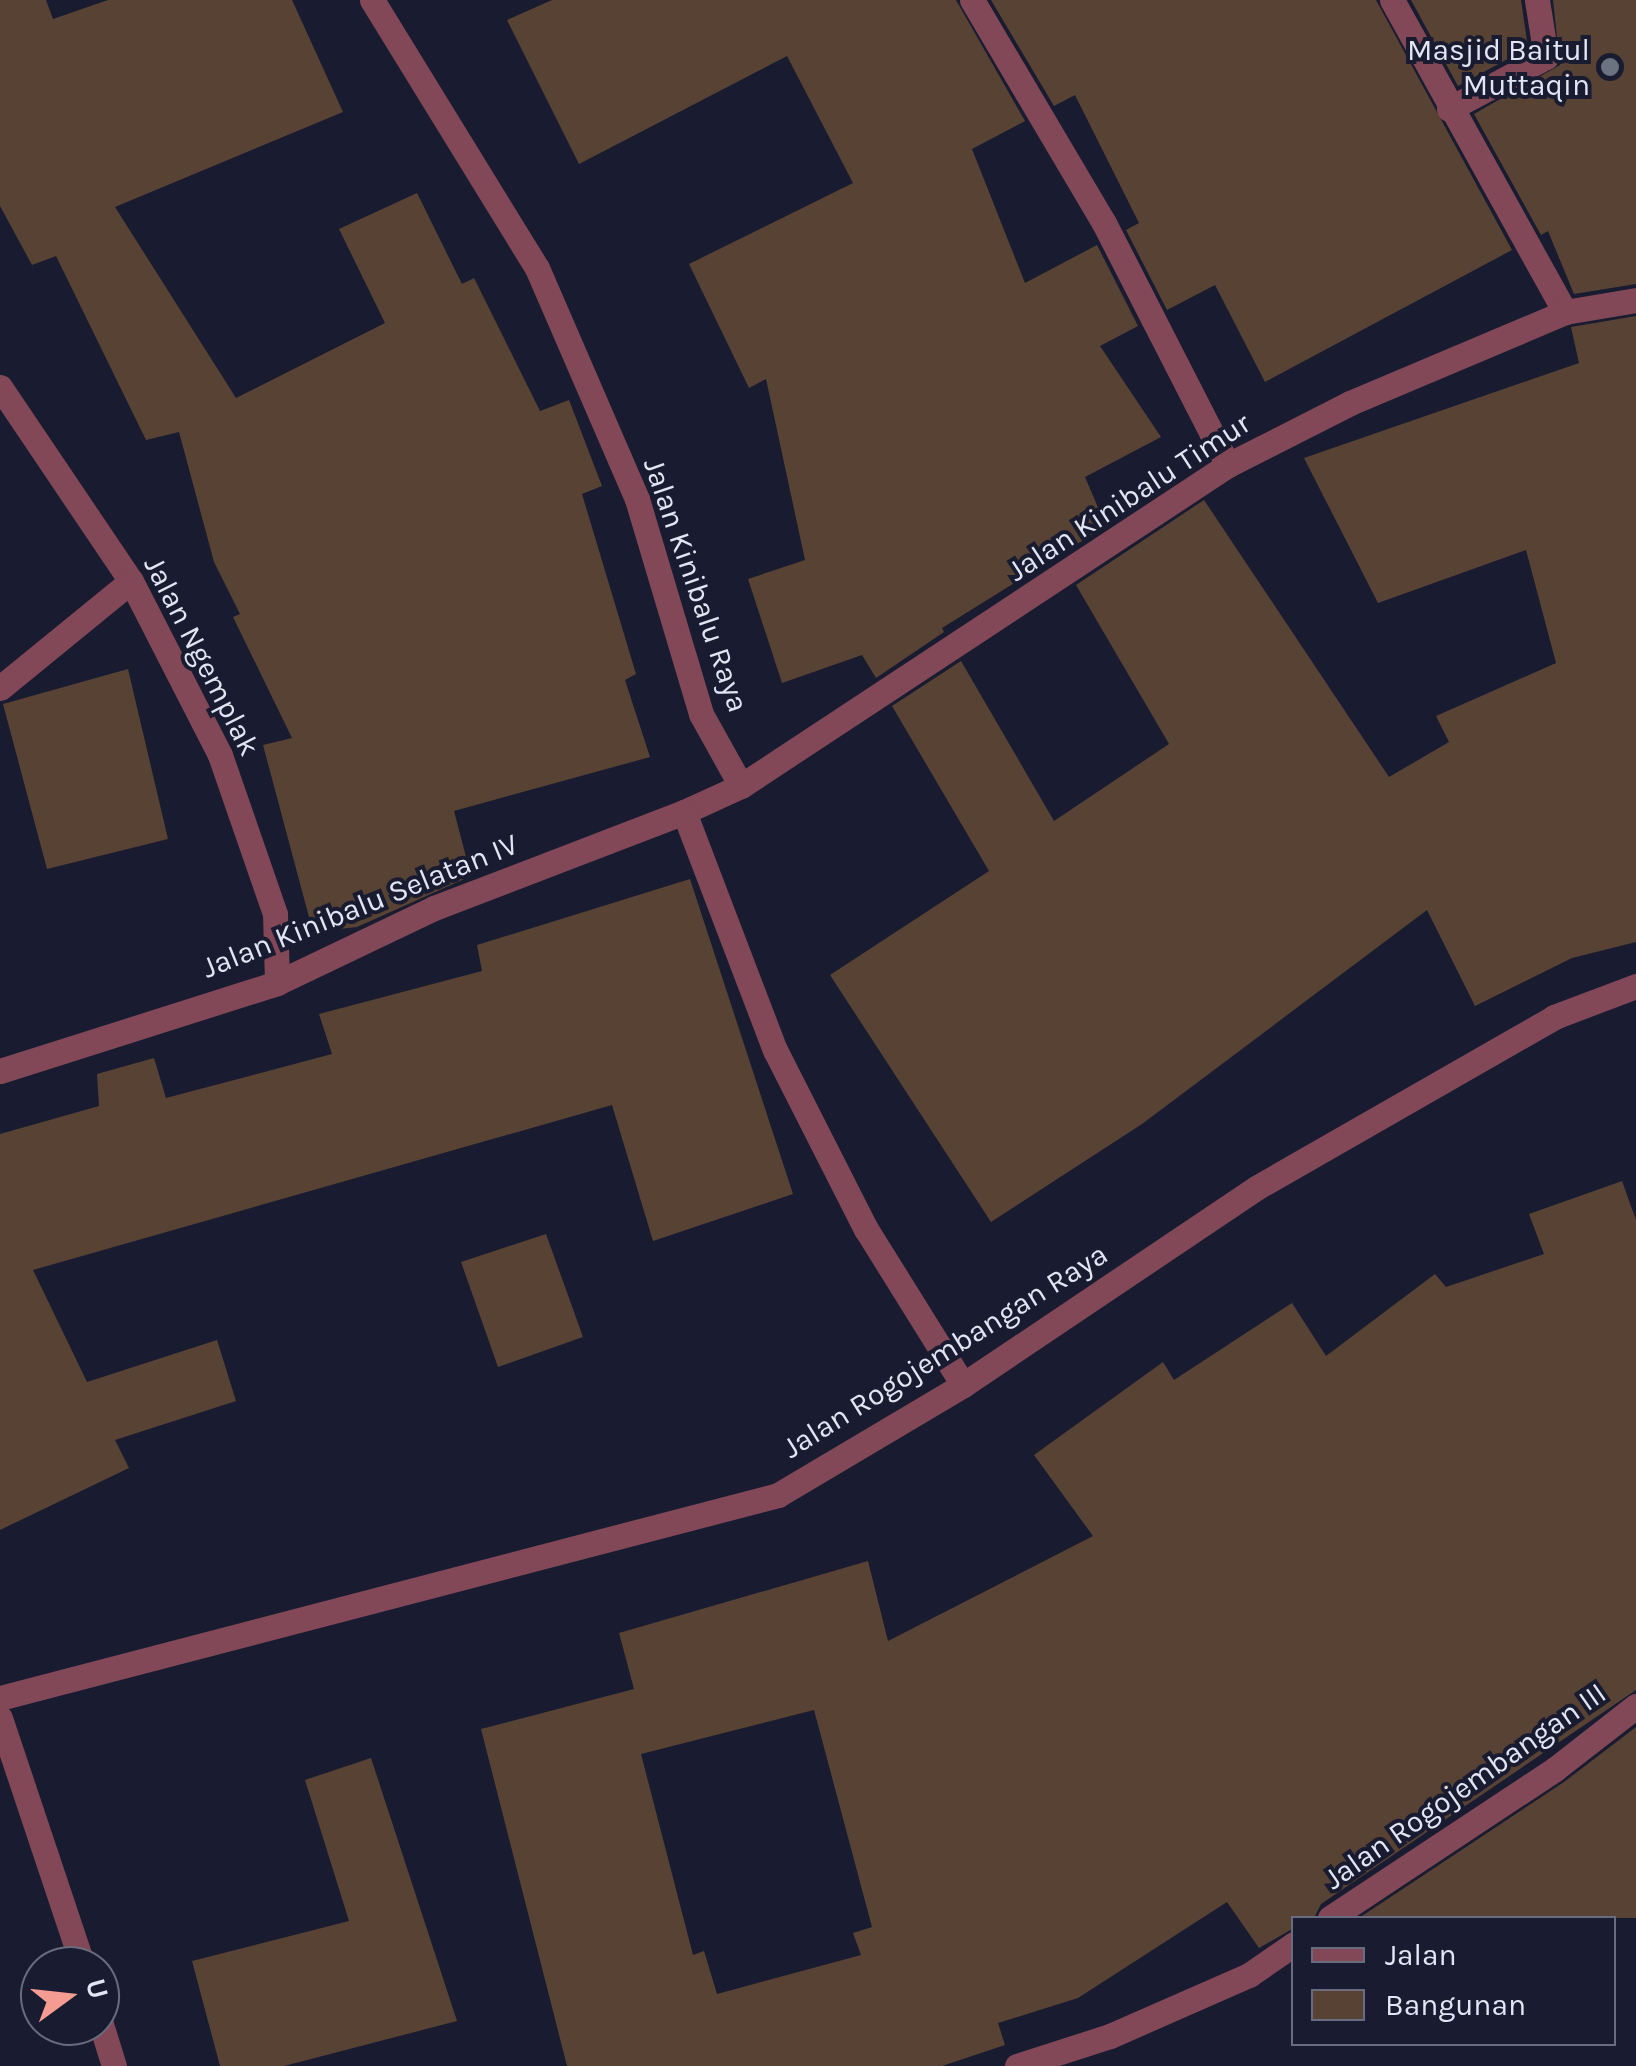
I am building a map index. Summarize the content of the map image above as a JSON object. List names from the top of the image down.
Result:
{
  "streets": {
    "street": [
      "Jalan Kinibalu Timur",
      "Jalan Kinibalu Raya",
      "Jalan Ngemplak",
      "Jalan Kinibalu Selatan IV",
      "Jalan Rogojembangan Raya",
      "Jalan Rogojembangan III"
    ]
  },
  "crossings": [
    ["Jalan Kinibalu Timur", "Jalan Kinibalu Raya"],
    ["Jalan Ngemplak", "Jalan Kinibalu Selatan IV"]
  ],
  "places": ["Masjid Baitul Muttaqin"],
  "legend": ["Jalan", "Bangunan"],
  "north": "right"
}
